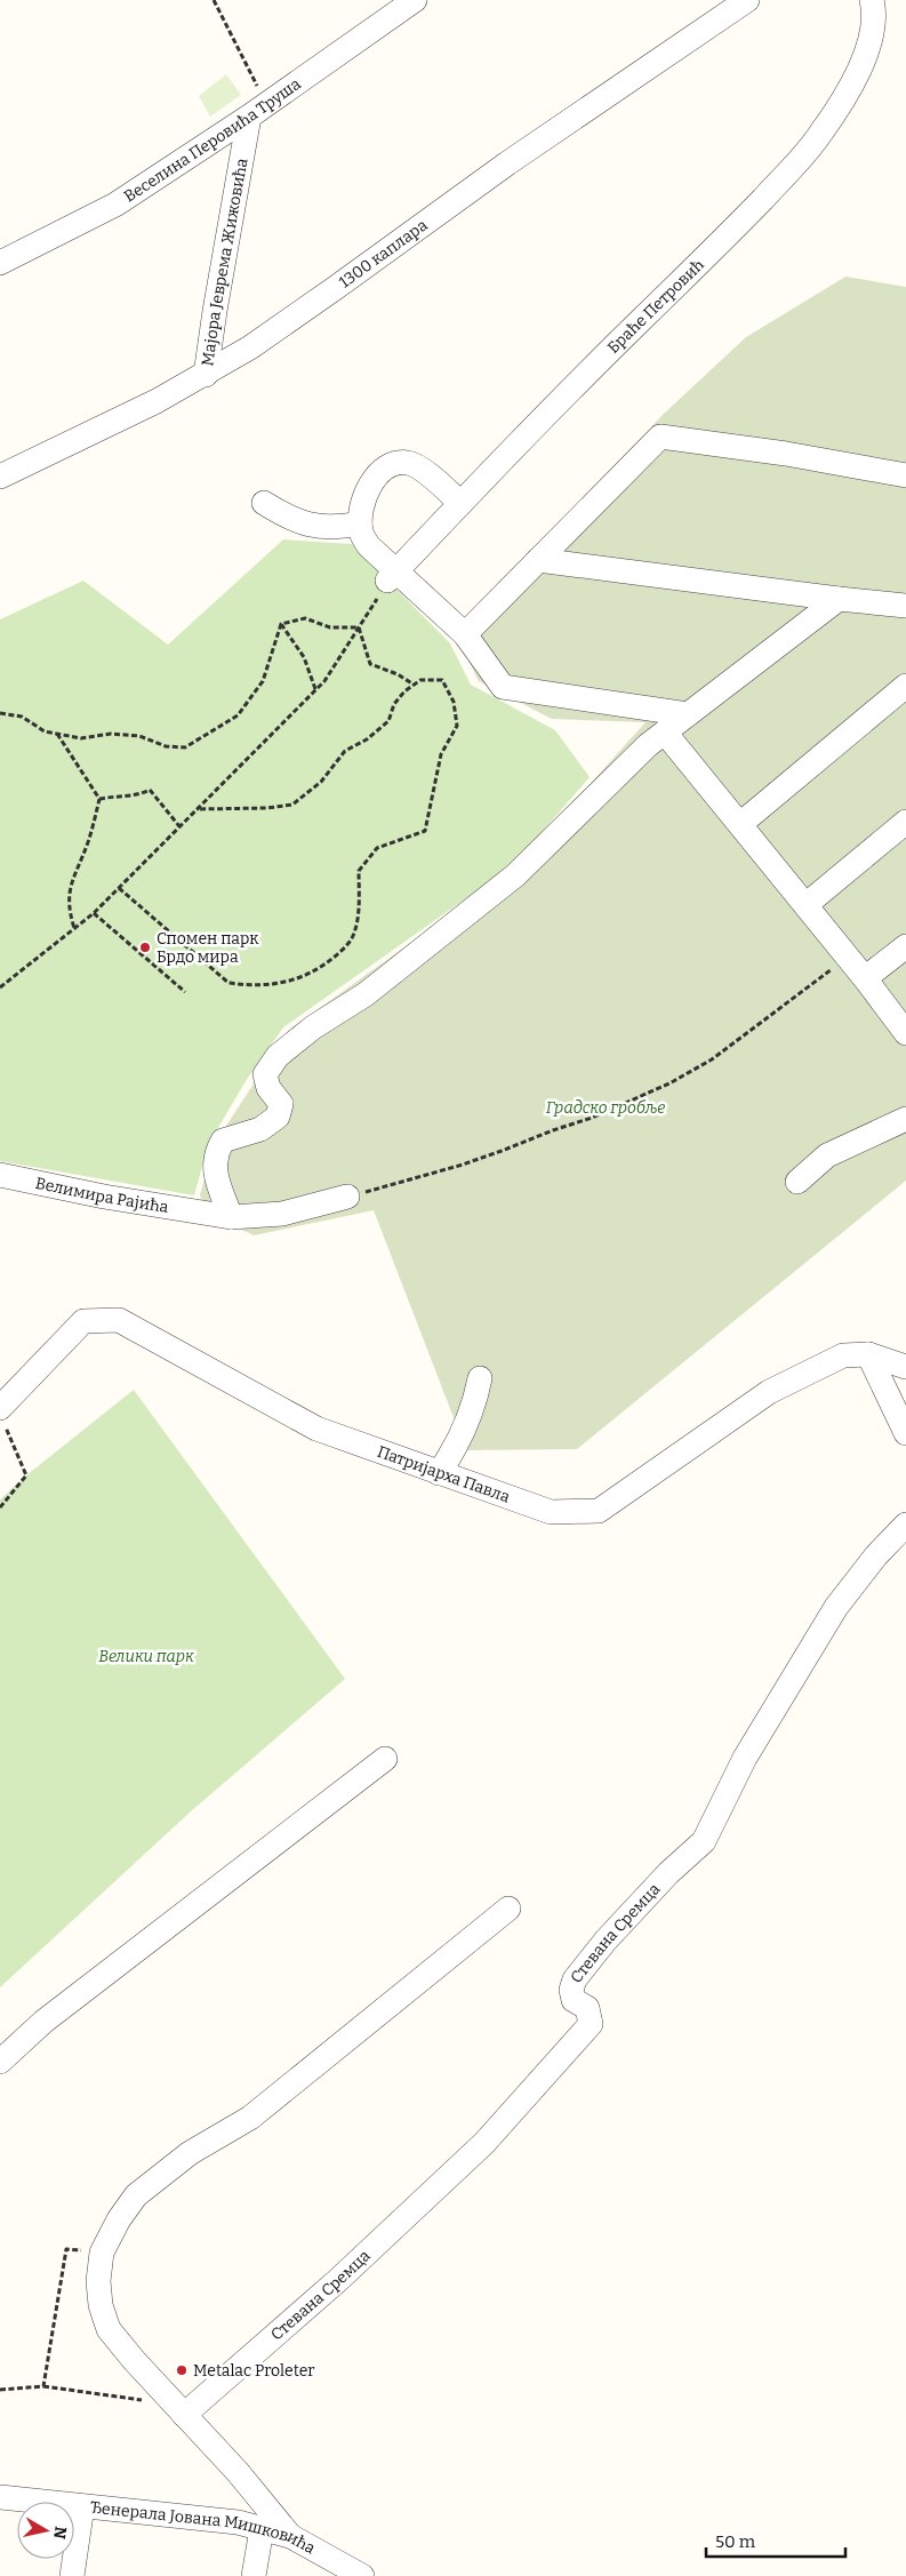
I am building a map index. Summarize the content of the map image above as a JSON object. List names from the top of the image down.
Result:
{
  "streets": {
    "street": [
      "Веселина Перовића Труша",
      "1300 каплара",
      "Мајора Јеврема Жижовића",
      "Браће Петровић",
      "Велимира Рајића",
      "Патријарха Павла",
      "Стевана Сремца",
      "Ђенерала Јована Мишковића"
    ]
  },
  "crossings": [
    ["Веселина Перовића Труша", "Мајора Јеврема Жижовића"],
    ["1300 каплара", "Мајора Јеврема Жижовића"]
  ],
  "parks": ["Градско гробље", "Велики парк"],
  "places": ["Спомен парк Брдо мира", "Metalac Proleter"],
  "scale_bar": "50 m",
  "north": "right"
}
